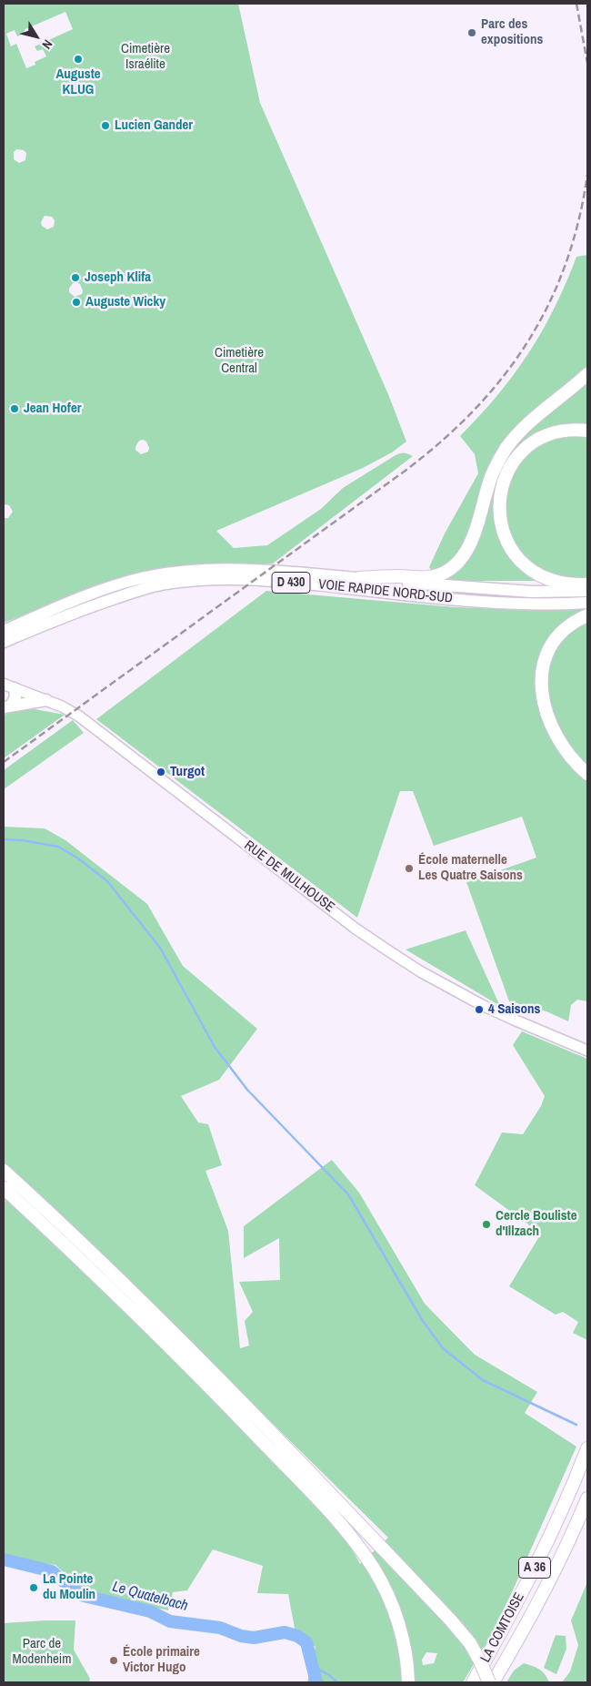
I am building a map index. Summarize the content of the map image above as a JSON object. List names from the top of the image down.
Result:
{
  "streets": {
    "highway": [
      "D 430",
      "VOIE RAPIDE NORD-SUD",
      "A 36",
      "LA COMTOISE"
    ],
    "main road": ["RUE DE MULHOUSE"]
  },
  "water": ["Le Quatelbach"],
  "parks": ["Cimetière Israélite", "Cimetière Central", "Parc de Modenheim"],
  "places": [
    "Parc des expositions",
    "Auguste KLUG",
    "Lucien Gander",
    "Joseph Klifa",
    "Auguste Wicky",
    "Jean Hofer",
    "Turgot",
    "École maternelle Les Quatre Saisons",
    "4 Saisons",
    "Cercle Bouliste d'Illzach",
    "La Pointe du Moulin",
    "École primaire Victor Hugo"
  ],
  "north": "bottom right"
}
